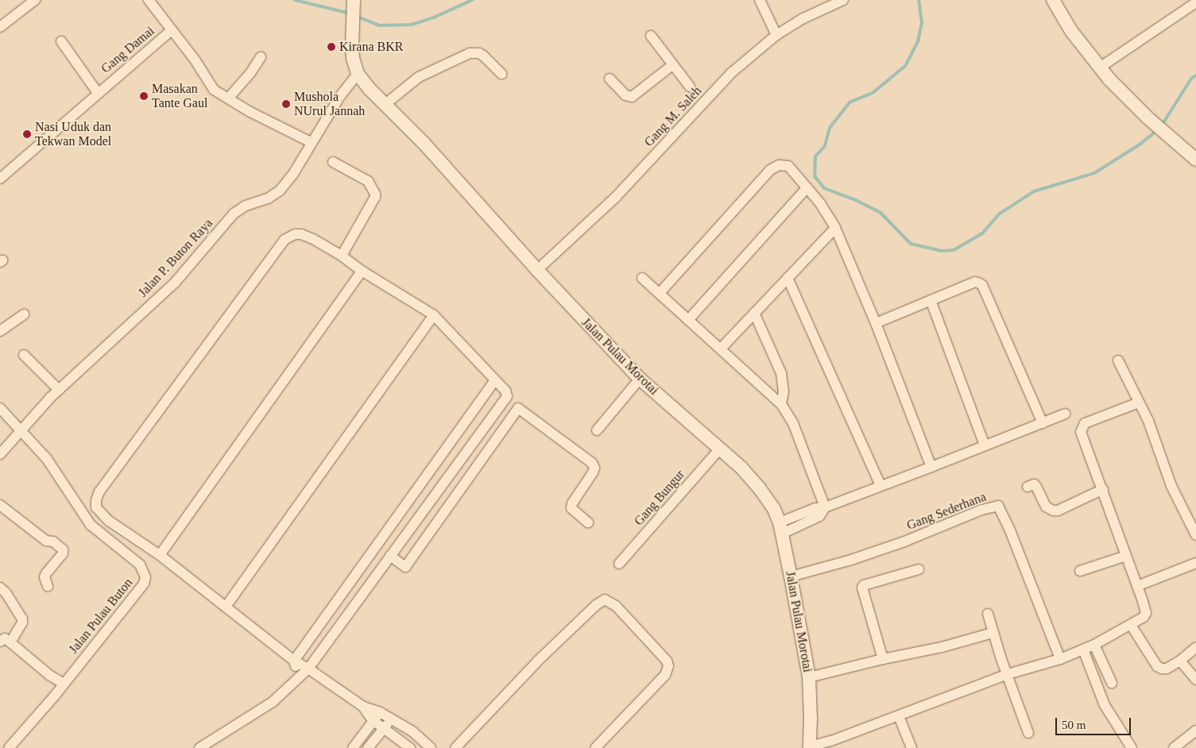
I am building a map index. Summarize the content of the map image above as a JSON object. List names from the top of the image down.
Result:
{
  "streets": {
    "street": [
      "Gang Damai",
      "Gang M. Saleh",
      "Jalan P. Buton Raya",
      "Jalan Pulau Morotai",
      "Gang Bungur",
      "Gang Sederhana",
      "Jalan Pulau Buton"
    ]
  },
  "crossings": [
    ["Gang Damai", "Jalan P. Buton Raya"],
    ["Gang M. Saleh", "Jalan Pulau Morotai"],
    ["Jalan P. Buton Raya", "Jalan Pulau Morotai"],
    ["Jalan P. Buton Raya", "Jalan Pulau Buton"],
    ["Jalan Pulau Morotai", "Gang Bungur"],
    ["Jalan Pulau Morotai", "Gang Sederhana"]
  ],
  "places": [
    "Kirana BKR",
    "Masakan Tante Gaul",
    "Mushola NUrul Jannah",
    "Nasi Uduk dan Tekwan Model"
  ],
  "scale_bar": "50 m"
}
